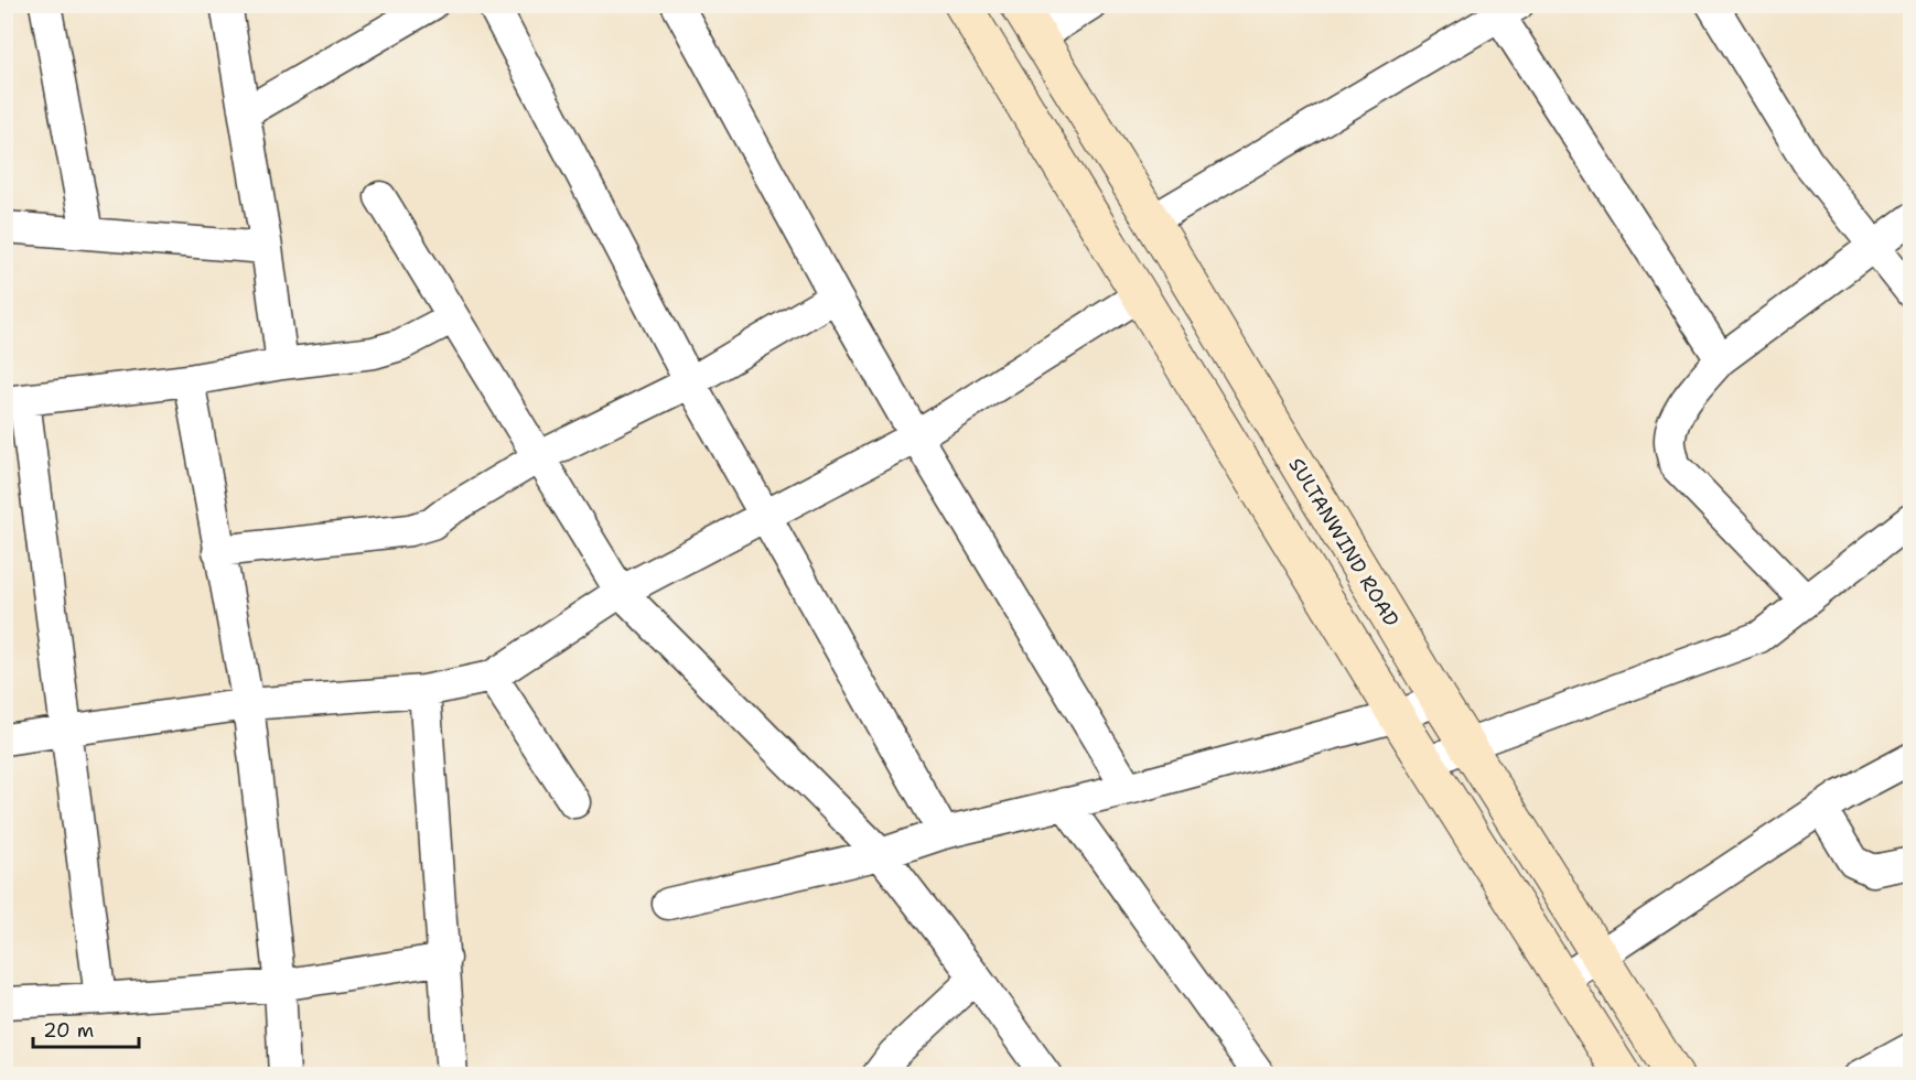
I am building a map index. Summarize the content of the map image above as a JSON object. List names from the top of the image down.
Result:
{
  "streets": {
    "main road": ["SULTANWIND ROAD"]
  },
  "scale_bar": "20 m"
}
